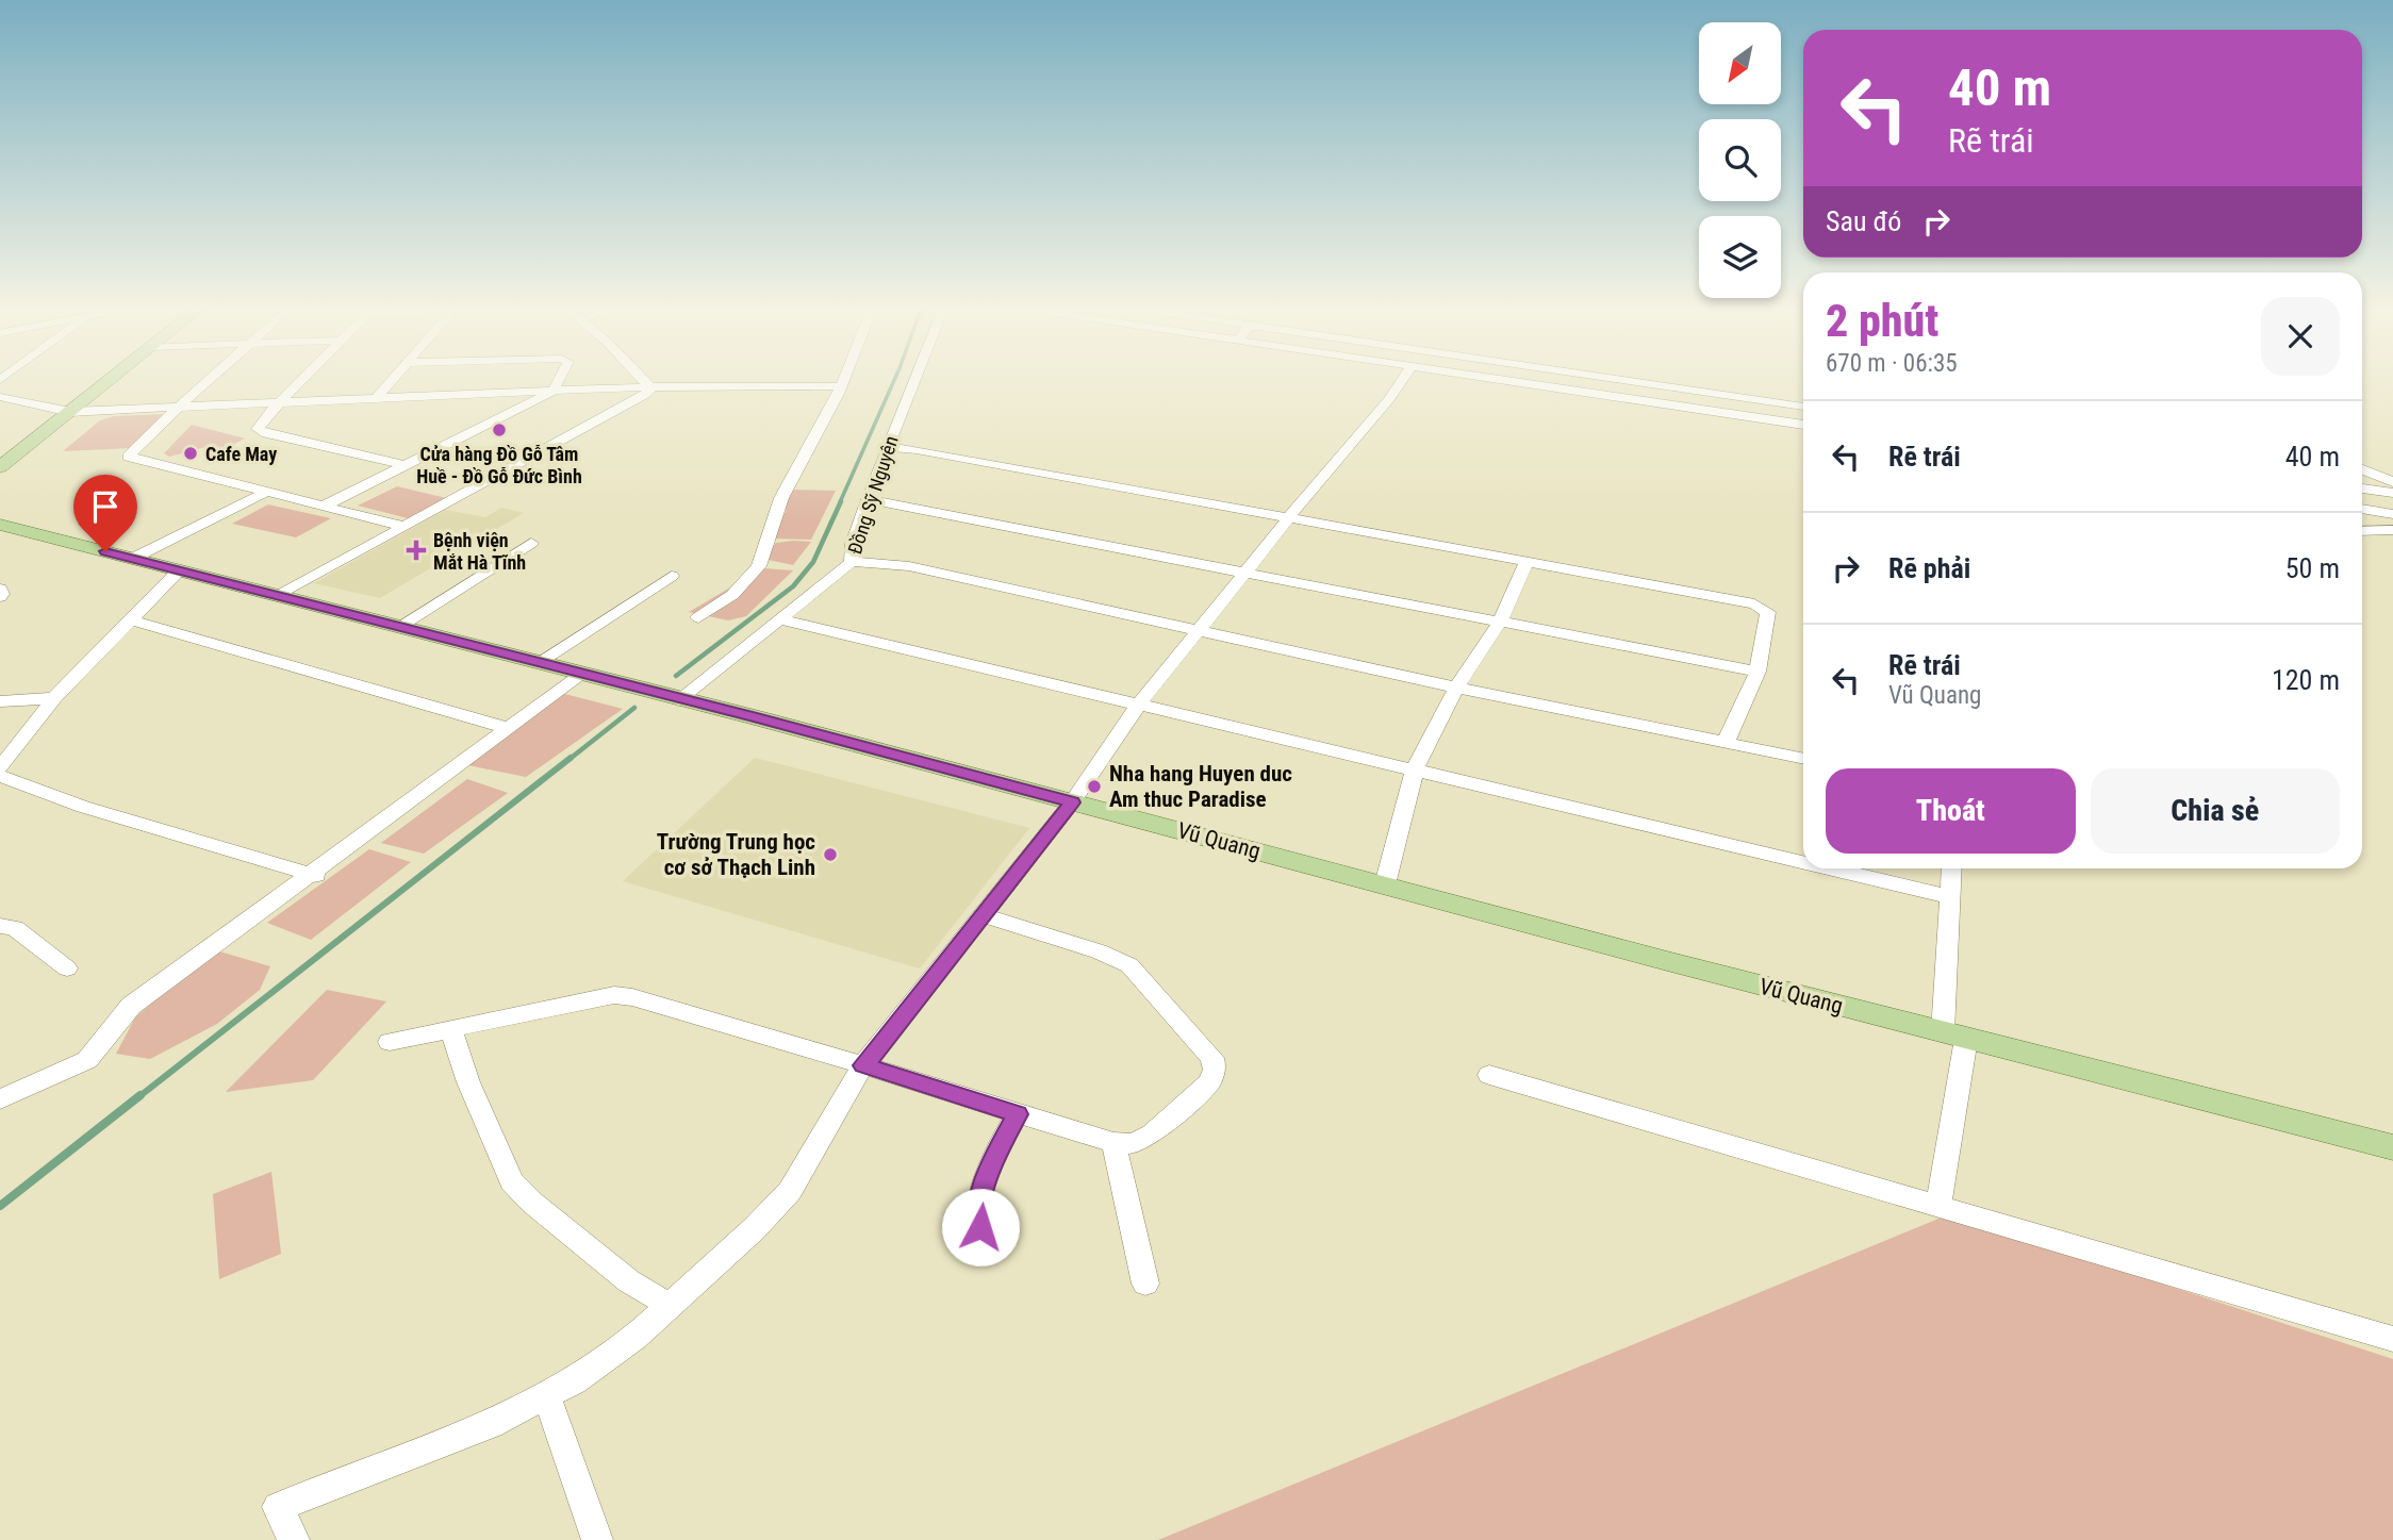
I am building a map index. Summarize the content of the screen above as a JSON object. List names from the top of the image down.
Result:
{
  "streets": {
    "main road": ["Vũ Quang"],
    "street": ["Đồng Sỹ Nguyên"]
  },
  "crossings": [
    ["Đồng Sỹ Nguyên", "Vũ Quang"]
  ],
  "places": {
    "other": [
      "Cửa hàng Đồ Gỗ Tâm Huề - Đồ Gỗ Đức Bình",
      "Cafe May",
      "Nha hang Huyen duc Am thuc Paradise",
      "Trường Trung học cơ sở Thạch Linh"
    ],
    "health": ["Bệnh viện Mắt Hà Tĩnh"]
  },
  "north": "bottom left",
  "page": {
    "turn": ["40 m", "Rẽ trái"],
    "then": "Sau đó",
    "heading": ["2 phút", "670 m · 06:35"],
    "list": [
      {
        "name": "Rẽ trái",
        "value": "40 m"
      },
      {
        "name": "Rẽ phải",
        "value": "50 m"
      },
      {
        "name": "Rẽ trái",
        "note": "Vũ Quang",
        "value": "120 m"
      }
    ],
    "buttons": ["Thoát", "Chia sẻ"]
  }
}
